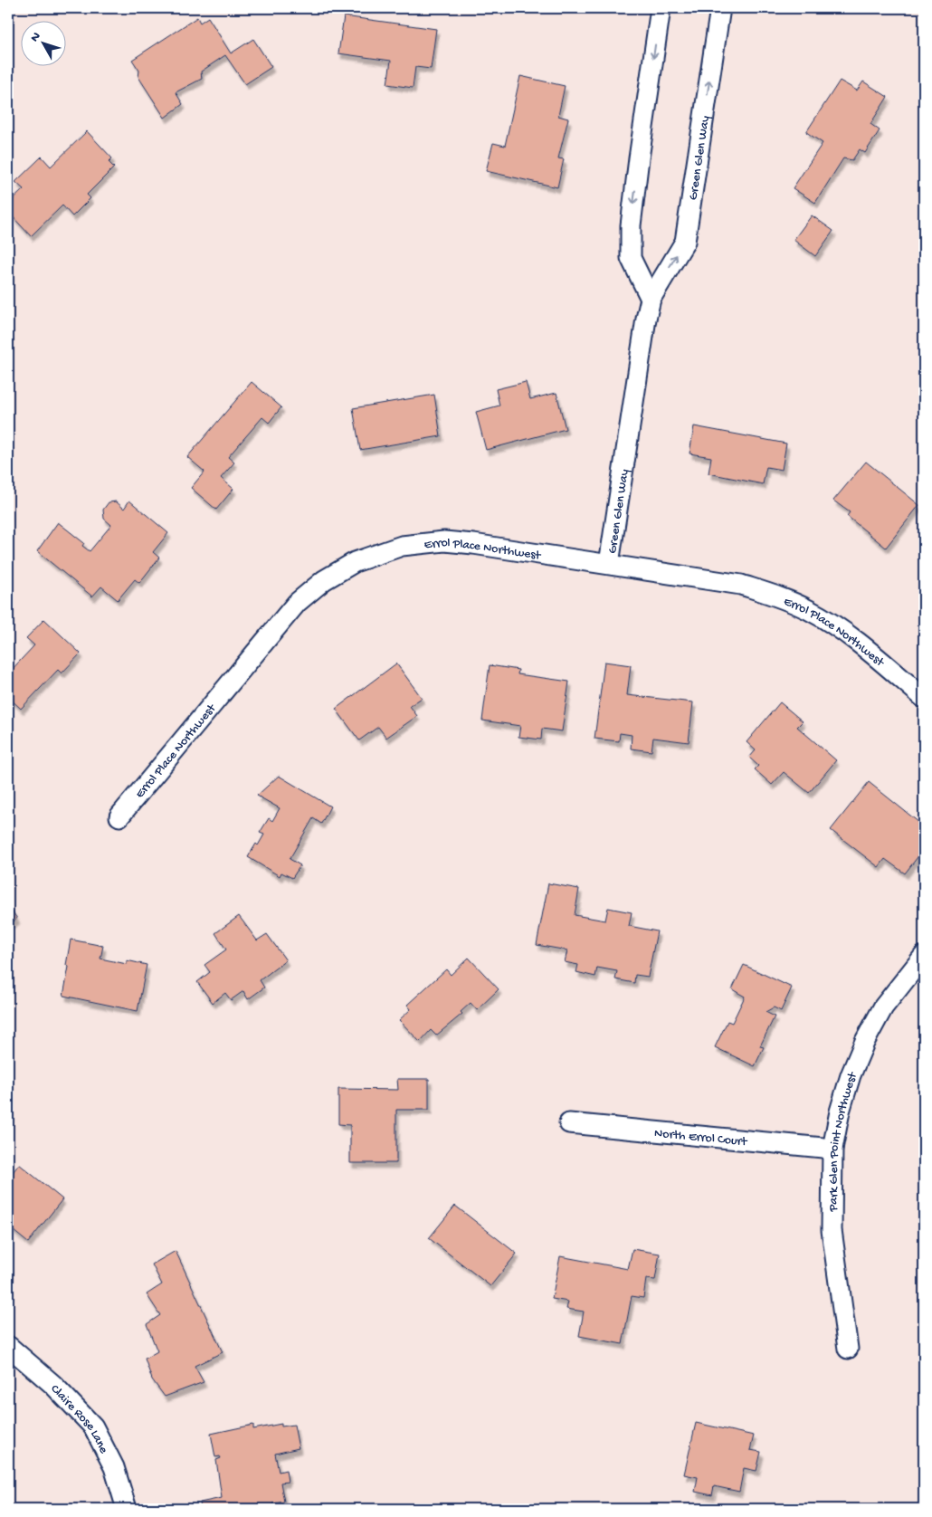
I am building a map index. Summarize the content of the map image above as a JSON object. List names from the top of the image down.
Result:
{
  "streets": {
    "street": [
      "Green Glen Way",
      "Errol Place Northwest",
      "North Errol Court",
      "Park Glen Point Northwest",
      "Claire Rose Lane"
    ]
  },
  "crossings": [
    ["Green Glen Way", "Errol Place Northwest"],
    ["North Errol Court", "Park Glen Point Northwest"]
  ],
  "north": "top left"
}
